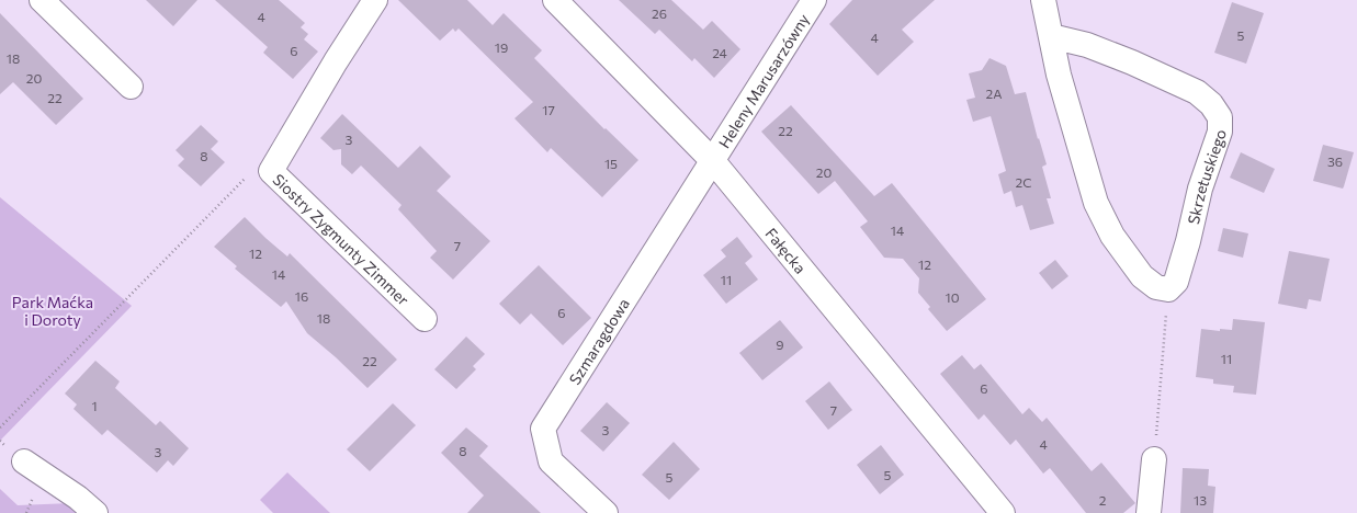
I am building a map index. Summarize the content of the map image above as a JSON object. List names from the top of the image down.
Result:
{
  "streets": {
    "street": [
      "Heleny Marusarzówny",
      "Skrzetuskiego",
      "Siostry Zygmunty Zimmer",
      "Fałęcka",
      "Szmaragdowa"
    ]
  },
  "crossings": [
    ["Heleny Marusarzówny", "Fałęcka"],
    ["Heleny Marusarzówny", "Szmaragdowa"],
    ["Fałęcka", "Szmaragdowa"]
  ],
  "parks": ["Park Maćka i Doroty"],
  "house_numbers": [
    "26",
    "4",
    "5",
    "4",
    "19",
    "6",
    "24",
    "18",
    "20",
    "2A",
    "22",
    "17",
    "22",
    "3",
    "8",
    "36",
    "15",
    "20",
    "2C",
    "14",
    "7",
    "12",
    "12",
    "14",
    "11",
    "16",
    "10",
    "6",
    "18",
    "9",
    "11",
    "22",
    "6",
    "1",
    "7",
    "3",
    "4",
    "8",
    "3",
    "5",
    "5",
    "2",
    "13"
  ]
}
